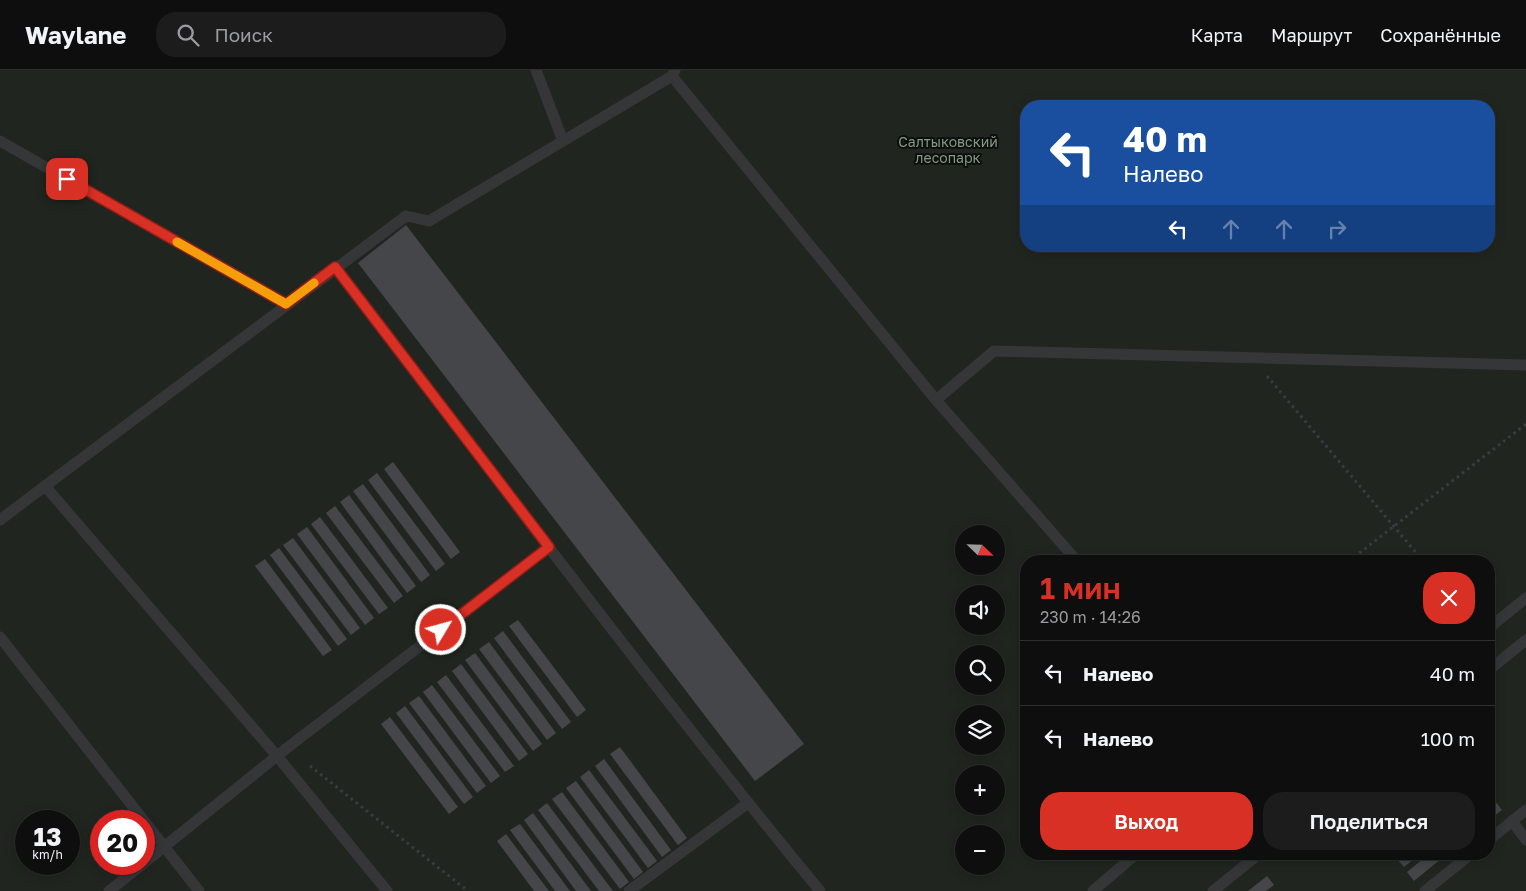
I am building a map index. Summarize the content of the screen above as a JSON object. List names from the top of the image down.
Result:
{
  "parks": ["Салтыковский лесопарк"],
  "north": "bottom right",
  "page": {
    "header": "Waylane",
    "search": "Поиск",
    "nav": ["Карта", "Маршрут", "Сохранённые"],
    "turn": ["40 m", "Налево"],
    "map_buttons": ["+", "−"],
    "heading": ["1 мин", "230 m · 14:26"],
    "list": [
      {
        "name": "Налево",
        "value": "40 m"
      },
      {
        "name": "Налево",
        "value": "100 m"
      }
    ],
    "buttons": ["Выход", "Поделиться"],
    "speed": "13 km/h",
    "limit": "20"
  }
}
